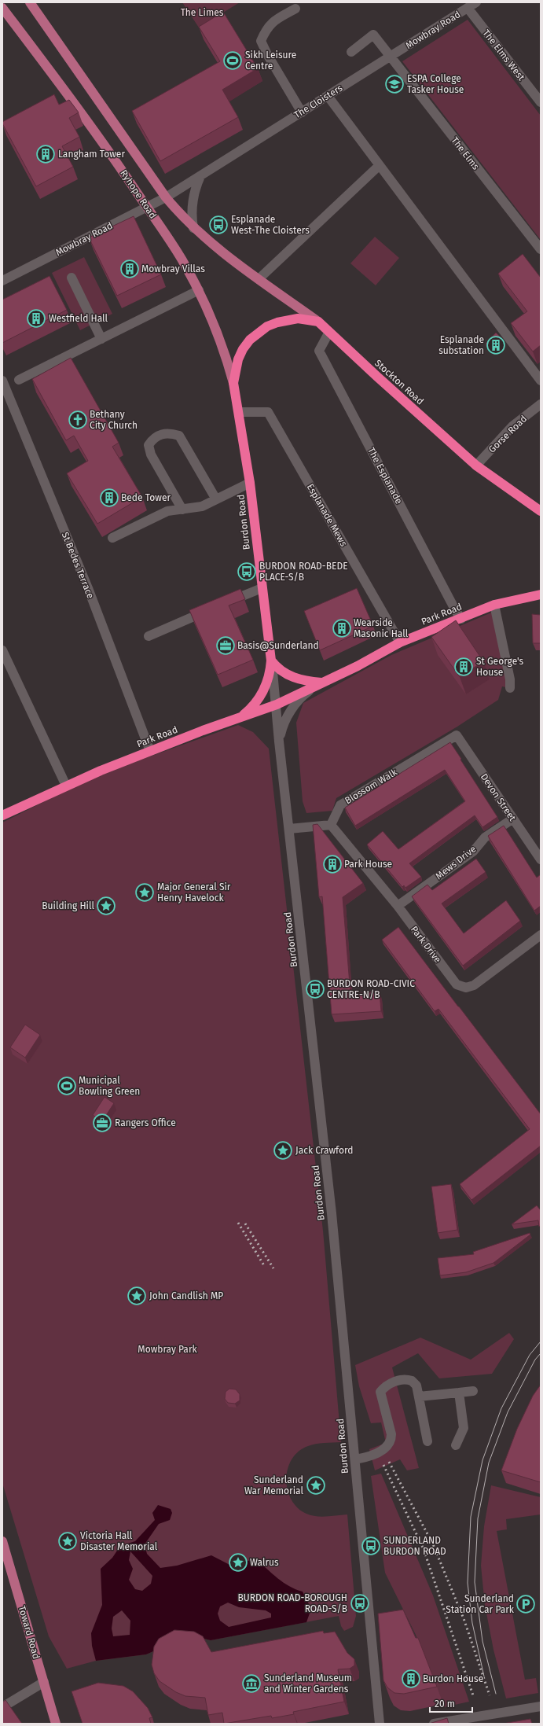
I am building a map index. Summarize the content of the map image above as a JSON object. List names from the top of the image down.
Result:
{
  "streets": {
    "highway": ["Stockton Road", "Burdon Road", "Park Road"],
    "main road": ["Ryhope Road", "Toward Road"],
    "street": [
      "Mowbray Road",
      "The Elms West",
      "The Cloisters",
      "The Elms",
      "Gorse Road",
      "The Esplanade",
      "Esplanade Mews",
      "St Bedes Terrace",
      "Blossom Walk",
      "Devon Street",
      "Mews Drive",
      "Park Drive"
    ]
  },
  "crossings": [
    ["Mowbray Road", "The Elms West"],
    ["Mowbray Road", "The Cloisters"],
    ["Mowbray Road", "The Elms"],
    ["Mowbray Road", "Ryhope Road"],
    ["The Cloisters", "The Elms"],
    ["Ryhope Road", "Burdon Road"],
    ["Stockton Road", "Gorse Road"],
    ["Stockton Road", "The Esplanade"],
    ["Stockton Road", "Burdon Road"],
    ["The Esplanade", "Park Road"],
    ["Esplanade Mews", "Burdon Road"],
    ["Esplanade Mews", "Park Road"],
    ["Burdon Road", "Park Road"],
    ["St Bedes Terrace", "Park Road"],
    ["Blossom Walk", "Devon Street"],
    ["Blossom Walk", "Park Drive"],
    ["Devon Street", "Mews Drive"],
    ["Mews Drive", "Park Drive"]
  ],
  "parks": ["The Limes", "Mowbray Park"],
  "places": {
    "sports": ["Sikh Leisure Centre", "Municipal Bowling Green"],
    "school or university": ["ESPA College Tasker House"],
    "building": [
      "Langham Tower",
      "Mowbray Villas",
      "Westfield Hall",
      "Esplanade substation",
      "Bede Tower",
      "Wearside Masonic Hall",
      "St George's House",
      "Park House",
      "Burdon House"
    ],
    "bus stop": [
      "Esplanade West-The Cloisters",
      "BURDON ROAD-BEDE PLACE-S/B",
      "BURDON ROAD-CIVIC CENTRE-N/B",
      "SUNDERLAND BURDON ROAD",
      "BURDON ROAD-BOROUGH ROAD-S/B"
    ],
    "church": ["Bethany City Church"],
    "office": ["Basis@Sunderland", "Rangers Office"],
    "place": [
      "Major General Sir Henry Havelock",
      "Building Hill",
      "Jack Crawford",
      "John Candlish MP",
      "Sunderland War Memorial",
      "Victoria Hall Disaster Memorial",
      "Walrus"
    ],
    "parking": ["Sunderland Station Car Park"],
    "museum": ["Sunderland Museum and Winter Gardens"]
  },
  "scale_bar": "20 m"
}
